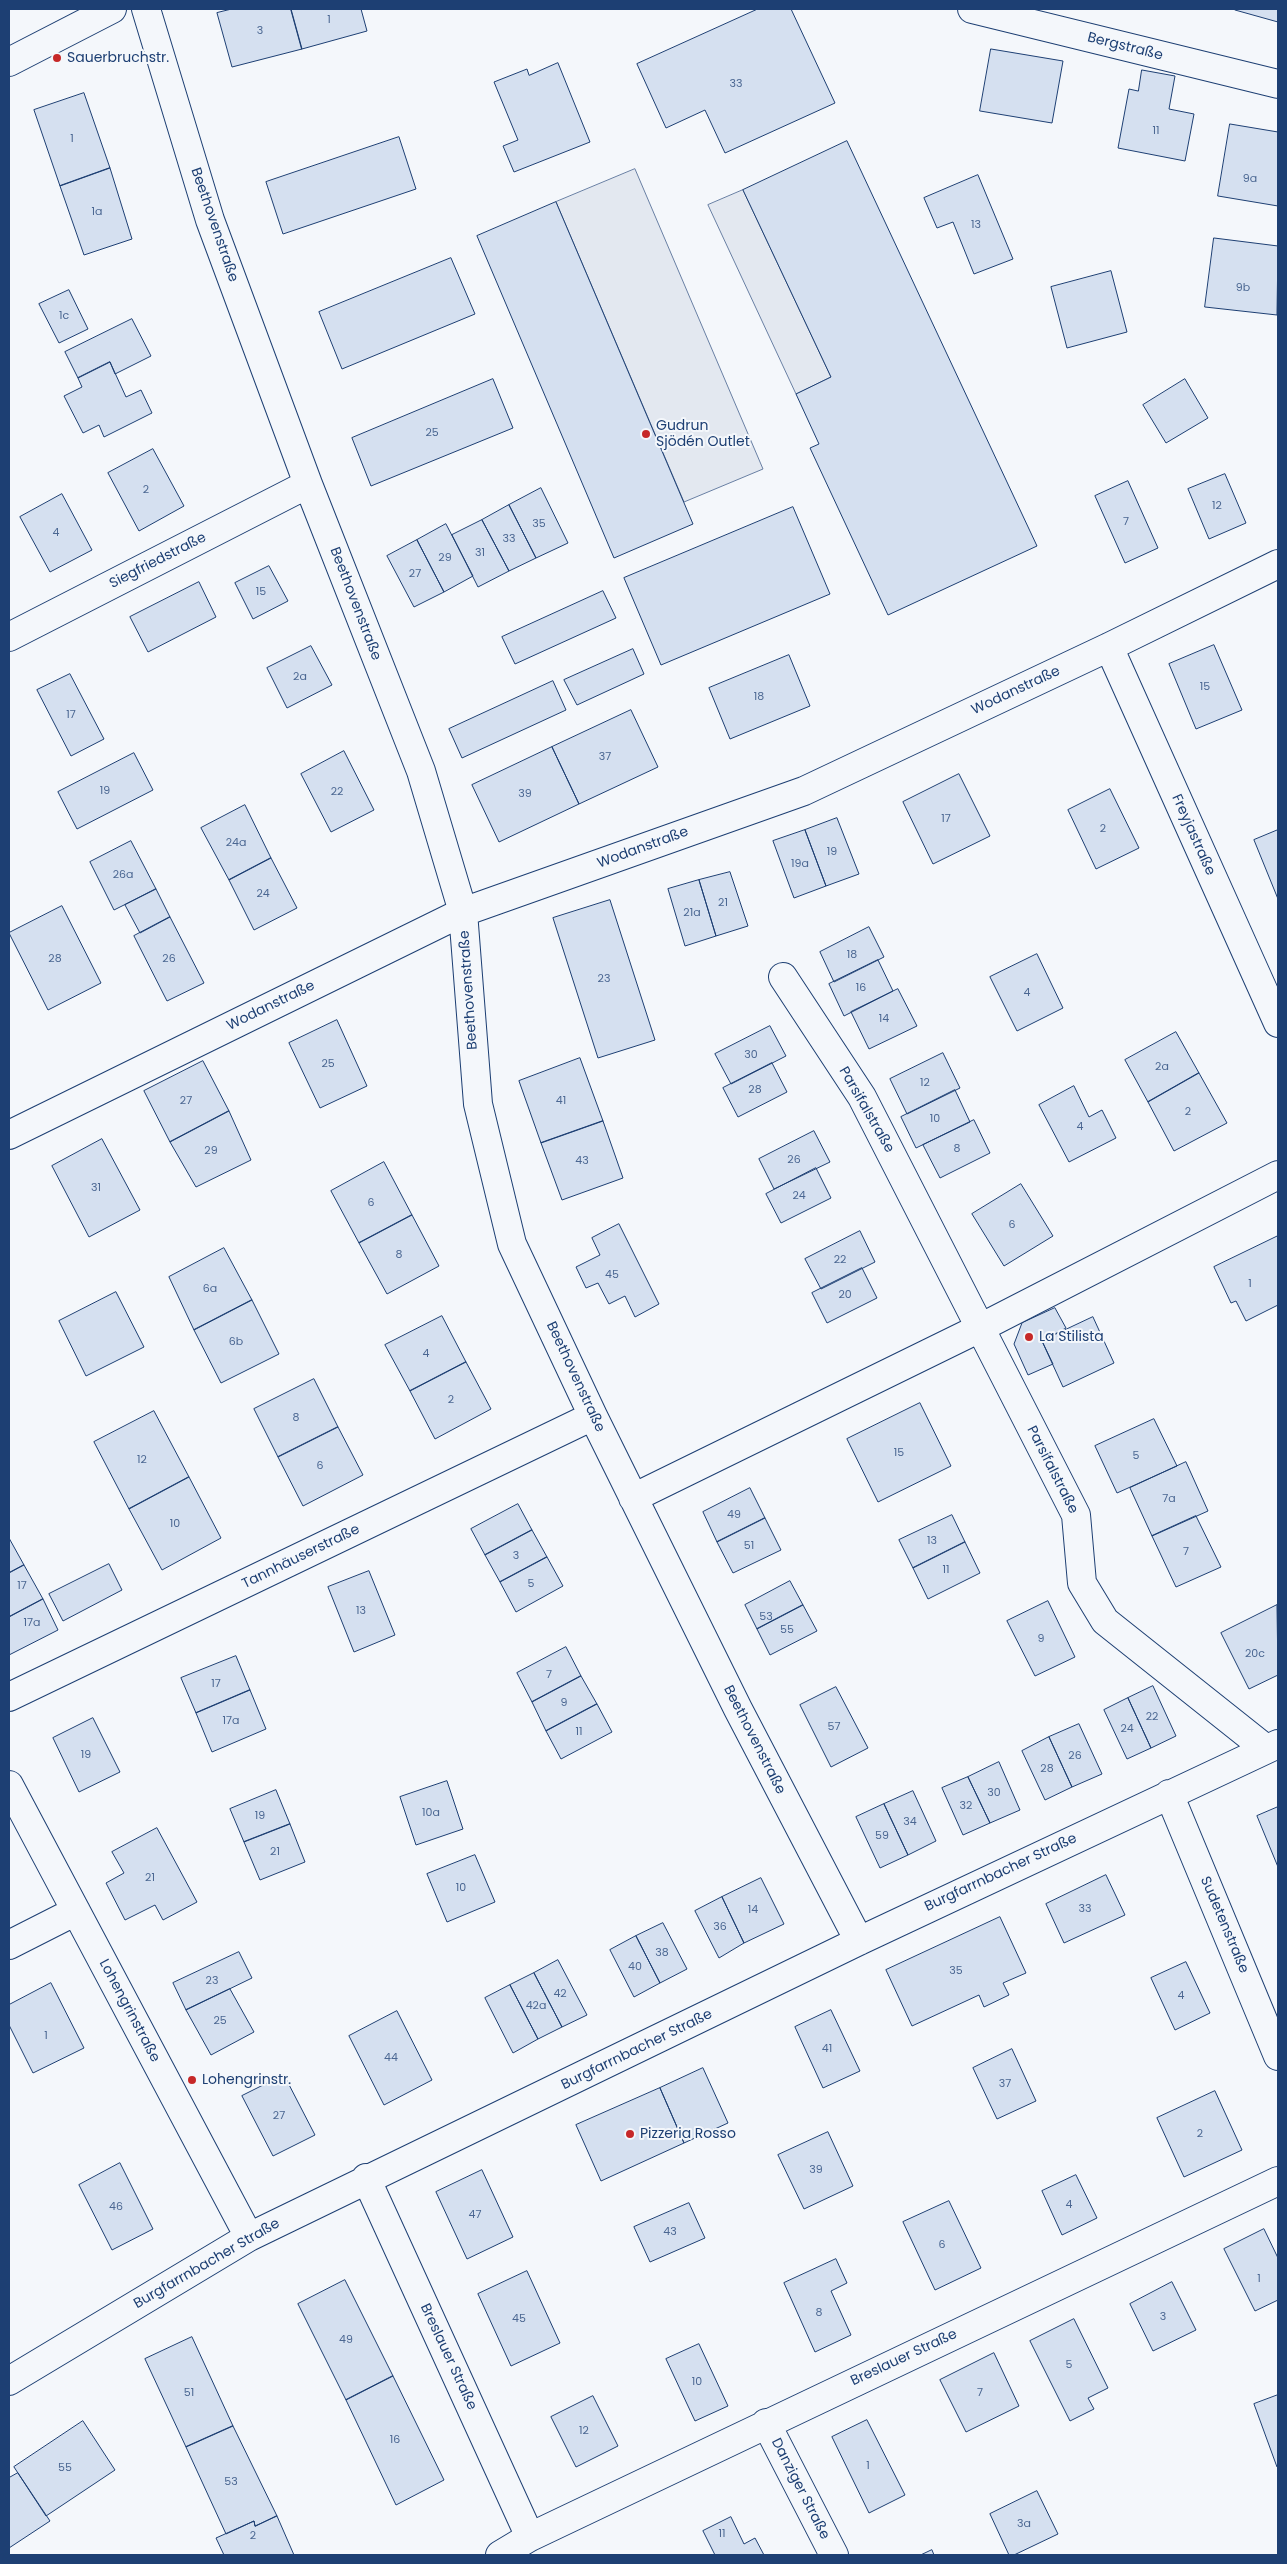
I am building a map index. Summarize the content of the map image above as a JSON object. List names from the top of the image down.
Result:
{
  "streets": {
    "street": [
      "Bergstraße",
      "Beethovenstraße",
      "Siegfriedstraße",
      "Wodanstraße",
      "Freyjastraße",
      "Parsifalstraße",
      "Tannhäuserstraße",
      "Burgfarrnbacher Straße",
      "Sudetenstraße",
      "Lohengrinstraße",
      "Breslauer Straße",
      "Danziger Straße"
    ]
  },
  "crossings": [
    ["Beethovenstraße", "Siegfriedstraße"],
    ["Beethovenstraße", "Wodanstraße"],
    ["Beethovenstraße", "Tannhäuserstraße"],
    ["Beethovenstraße", "Burgfarrnbacher Straße"],
    ["Wodanstraße", "Freyjastraße"],
    ["Parsifalstraße", "Burgfarrnbacher Straße"],
    ["Burgfarrnbacher Straße", "Sudetenstraße"],
    ["Burgfarrnbacher Straße", "Lohengrinstraße"],
    ["Burgfarrnbacher Straße", "Breslauer Straße"],
    ["Breslauer Straße", "Danziger Straße"]
  ],
  "places": [
    "Sauerbruchstr.",
    "Gudrun Sjödén Outlet",
    "La Stilista",
    "Lohengrinstr.",
    "Pizzeria Rosso"
  ],
  "house_numbers": [
    "1",
    "3",
    "33",
    "11",
    "1",
    "9a",
    "1a",
    "13",
    "9b",
    "1c",
    "25",
    "2",
    "12",
    "7",
    "35",
    "4",
    "33",
    "31",
    "29",
    "27",
    "15",
    "2a",
    "15",
    "18",
    "17",
    "37",
    "19",
    "22",
    "39",
    "17",
    "2",
    "24a",
    "19",
    "19a",
    "26a",
    "24",
    "21",
    "21a",
    "18",
    "28",
    "26",
    "23",
    "16",
    "4",
    "14",
    "30",
    "25",
    "2a",
    "12",
    "28",
    "27",
    "41",
    "2",
    "10",
    "4",
    "8",
    "29",
    "26",
    "43",
    "31",
    "24",
    "6",
    "6",
    "8",
    "22",
    "45",
    "1",
    "6a",
    "20",
    "6b",
    "4",
    "2",
    "8",
    "15",
    "5",
    "12",
    "6",
    "7a",
    "49",
    "10",
    "13",
    "51",
    "7",
    "3",
    "11",
    "5",
    "17",
    "13",
    "53",
    "17a",
    "55",
    "9",
    "20c",
    "7",
    "17",
    "9",
    "22",
    "17a",
    "57",
    "24",
    "11",
    "19",
    "26",
    "28",
    "30",
    "32",
    "10a",
    "19",
    "34",
    "59",
    "21",
    "21",
    "10",
    "33",
    "14",
    "36",
    "38",
    "40",
    "35",
    "23",
    "42",
    "4",
    "42a",
    "25",
    "1",
    "41",
    "44",
    "37",
    "27",
    "2",
    "39",
    "4",
    "46",
    "47",
    "43",
    "6",
    "1",
    "8",
    "3",
    "45",
    "49",
    "5",
    "10",
    "51",
    "7",
    "12",
    "16",
    "1",
    "55",
    "53",
    "3a",
    "11",
    "2"
  ]
}
